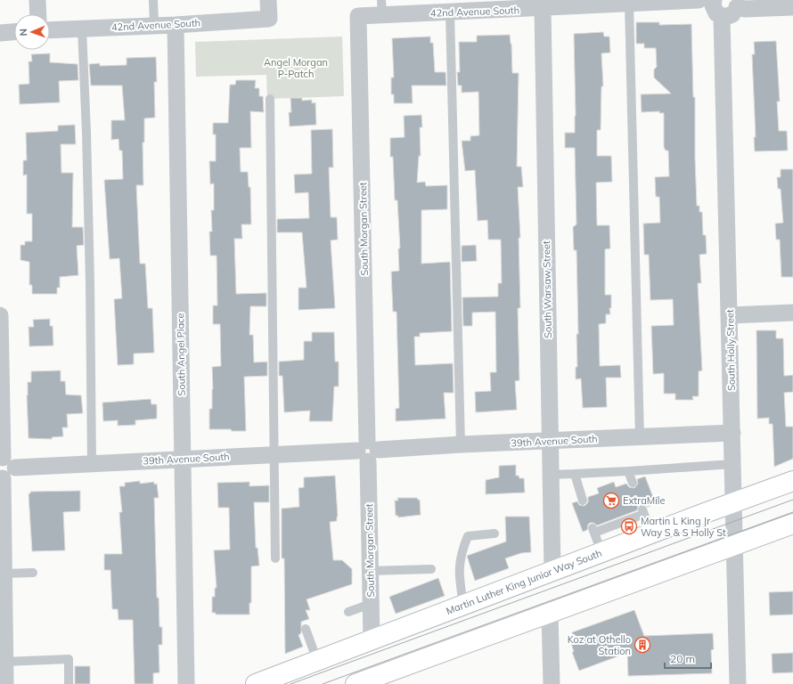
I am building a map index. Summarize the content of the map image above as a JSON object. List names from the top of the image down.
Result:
{
  "streets": {
    "main road": ["Martin Luther King Junior Way South"],
    "street": [
      "42nd Avenue South",
      "South Morgan Street",
      "South Warsaw Street",
      "South Holly Street",
      "South Angel Place",
      "39th Avenue South"
    ]
  },
  "crossings": [
    ["42nd Avenue South", "South Morgan Street"],
    ["42nd Avenue South", "South Warsaw Street"],
    ["42nd Avenue South", "South Angel Place"],
    ["South Morgan Street", "39th Avenue South"],
    ["South Morgan Street", "Martin Luther King Junior Way South"],
    ["South Warsaw Street", "39th Avenue South"],
    ["South Warsaw Street", "Martin Luther King Junior Way South"],
    ["South Holly Street", "39th Avenue South"],
    ["South Holly Street", "Martin Luther King Junior Way South"],
    ["South Angel Place", "39th Avenue South"]
  ],
  "parks": ["Angel Morgan P-Patch"],
  "places": {
    "supermarket": ["ExtraMile"],
    "bus stop": ["Martin L King Jr Way S & S Holly St"],
    "building": ["Koz at Othello Station"]
  },
  "scale_bar": "20 m",
  "north": "left"
}
